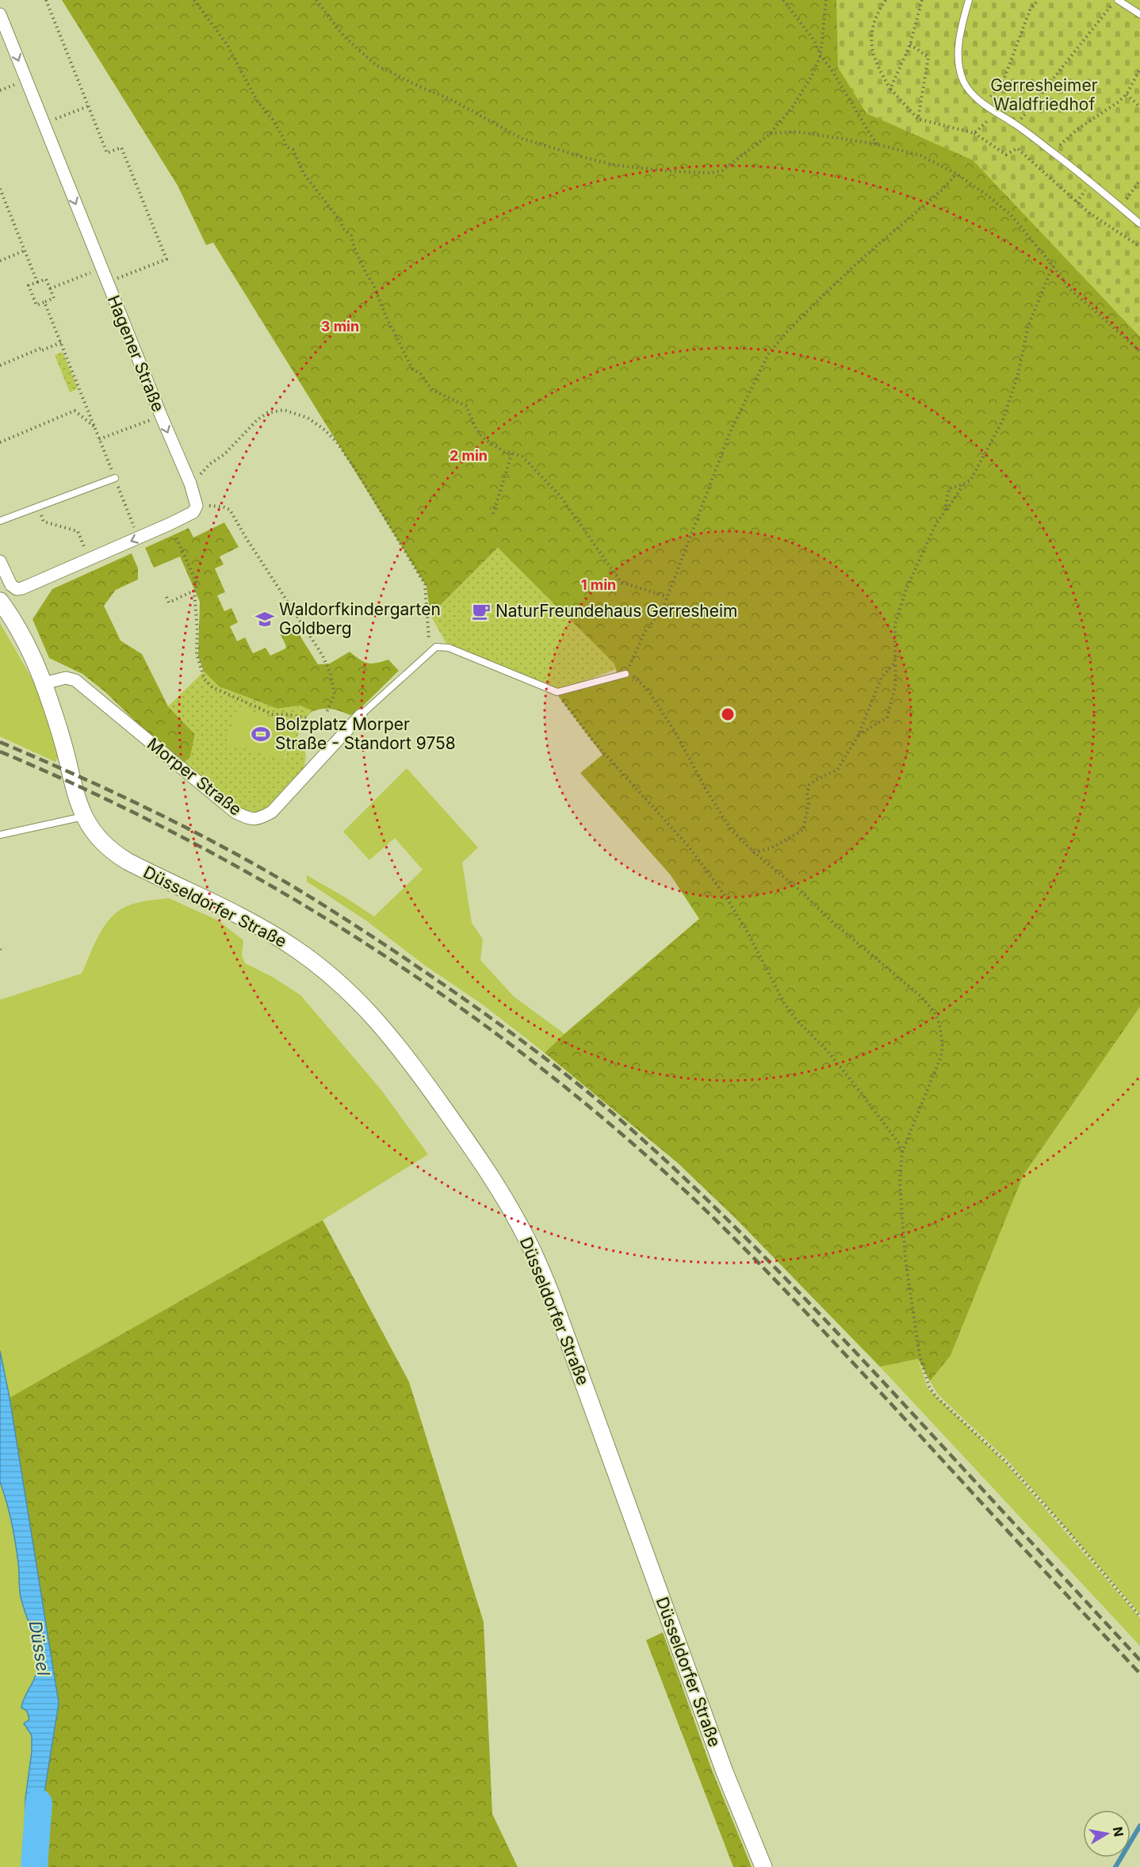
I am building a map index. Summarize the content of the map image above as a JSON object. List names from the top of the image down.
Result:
{
  "streets": {
    "main road": ["Düsseldorfer Straße"],
    "street": ["Hagener Straße", "Morper Straße"]
  },
  "one_way": ["Hagener Straße"],
  "water": ["Düssel"],
  "parks": ["Gerresheimer Waldfriedhof"],
  "places": {
    "cafe": ["NaturFreundehaus Gerresheim"],
    "school or university": ["Waldorfkindergarten Goldberg"],
    "sports": ["Bolzplatz Morper Straße - Standort 9758"]
  },
  "north": "right",
  "rings": ["3 min", "2 min", "1 min"]
}
